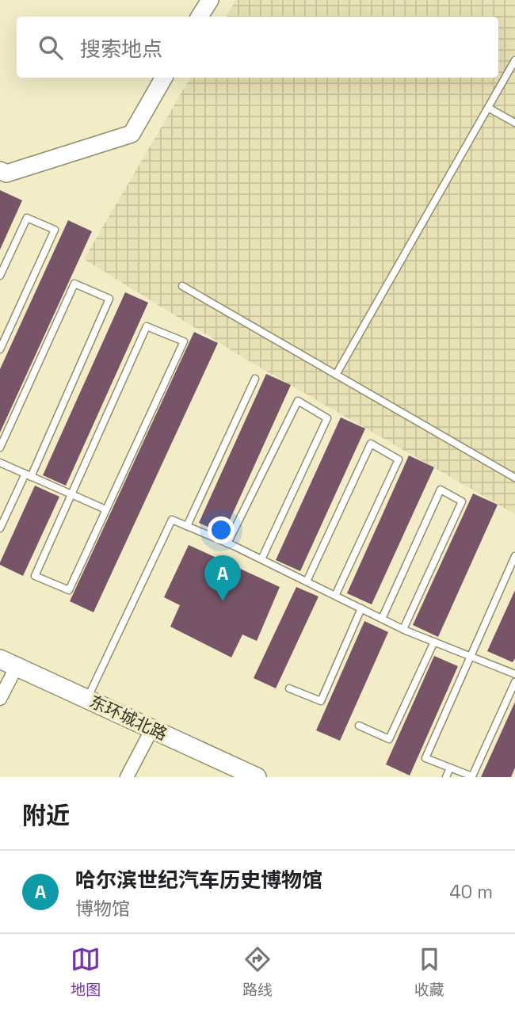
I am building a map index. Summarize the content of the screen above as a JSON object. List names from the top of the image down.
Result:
{
  "streets": {
    "main road": ["东环城北路"]
  },
  "page": {
    "search": "搜索地点",
    "pins": "A",
    "heading": "附近",
    "list": [
      {
        "mark": "A",
        "name": "哈尔滨世纪汽车历史博物馆",
        "note": "博物馆",
        "value": "40 m"
      }
    ],
    "nav": ["地图", "路线", "收藏"]
  }
}
